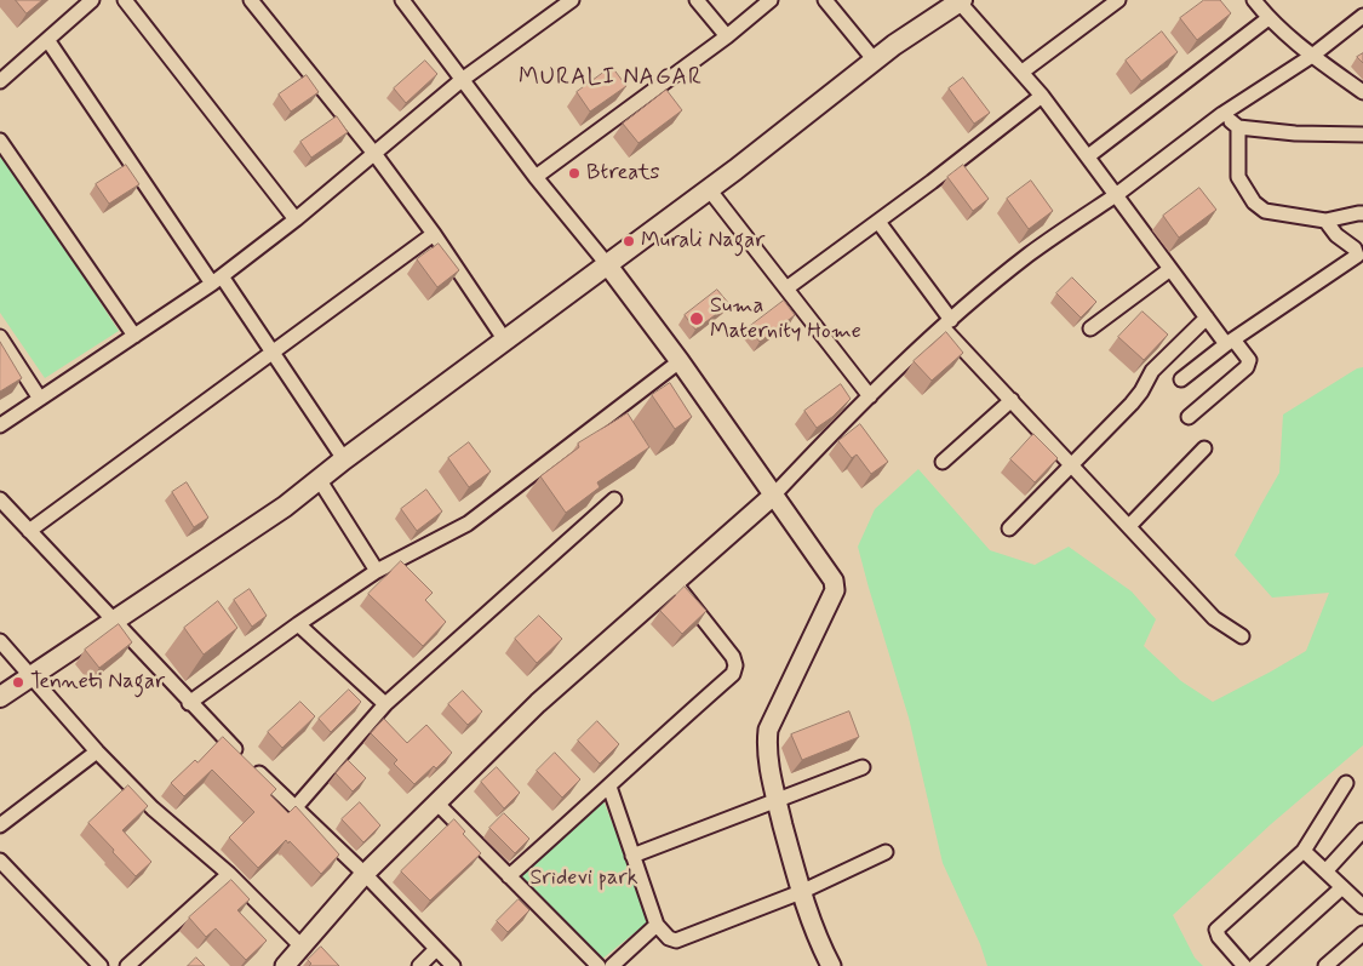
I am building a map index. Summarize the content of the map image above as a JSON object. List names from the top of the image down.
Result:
{
  "districts": ["MURALI NAGAR"],
  "parks": ["Sridevi park"],
  "places": [
    "Btreats",
    "Murali Nagar",
    "Suma Maternity Home",
    "Tenneti Nagar"
  ]
}
